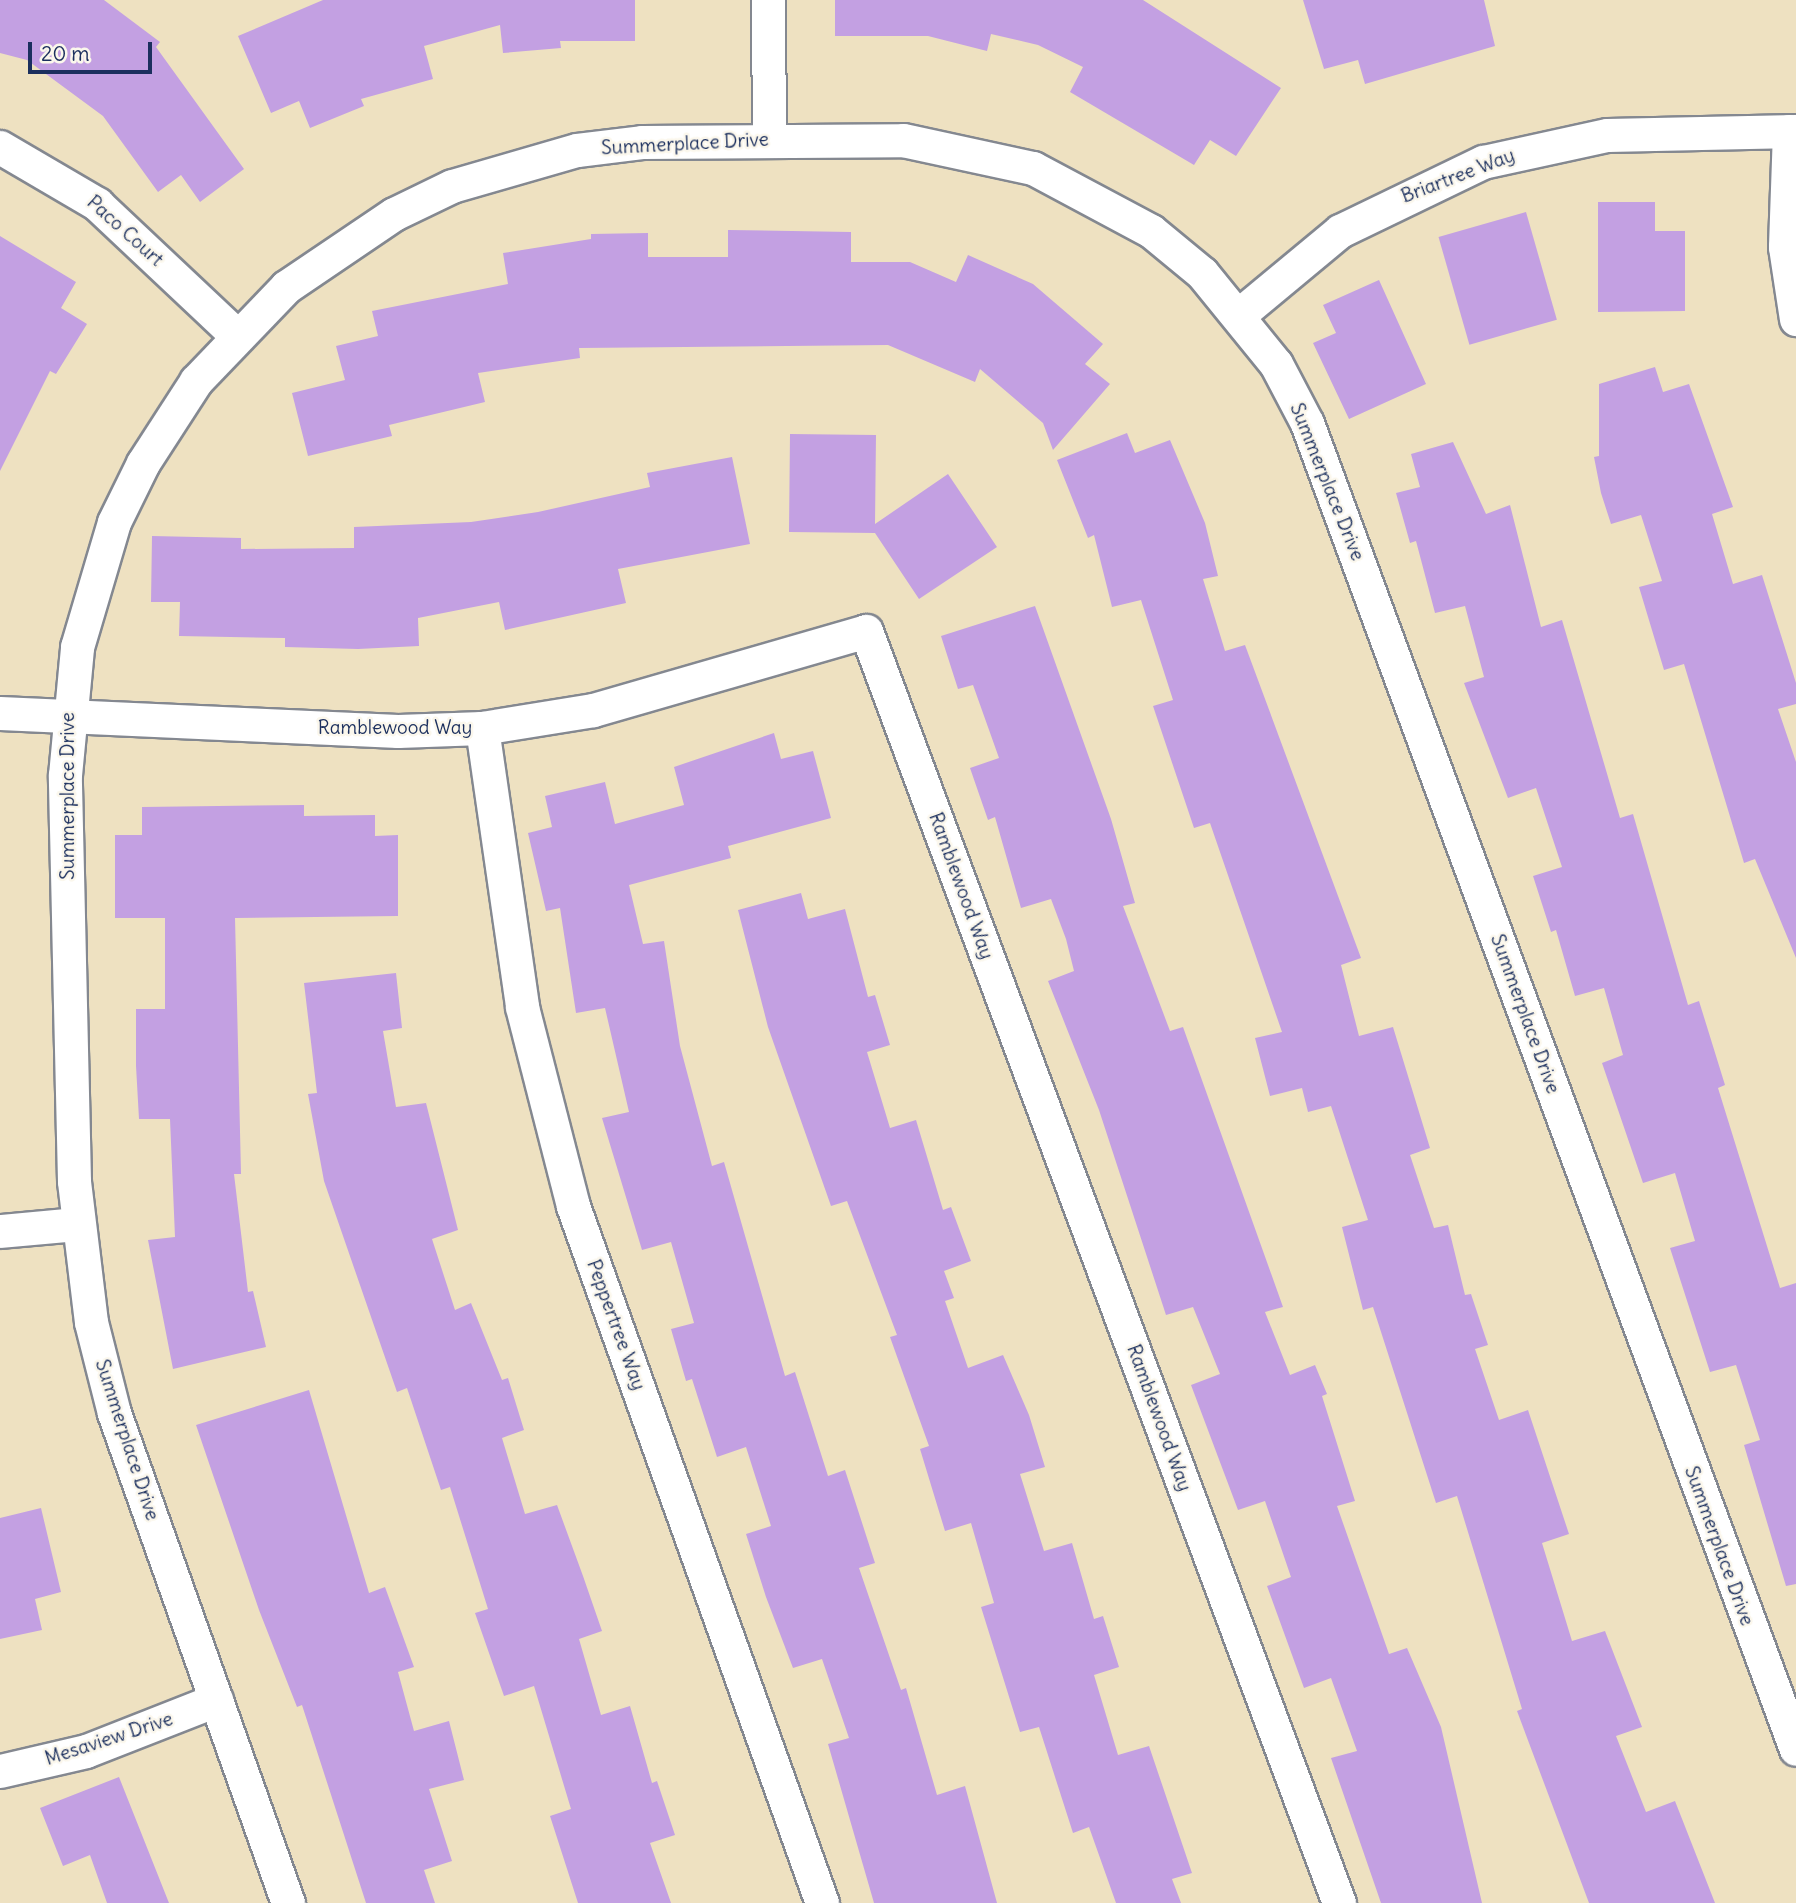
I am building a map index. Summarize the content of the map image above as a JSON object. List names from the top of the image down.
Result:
{
  "streets": {
    "street": [
      "Summerplace Drive",
      "Briartree Way",
      "Paco Court",
      "Ramblewood Way",
      "Peppertree Way",
      "Mesaview Drive"
    ]
  },
  "crossings": [
    ["Summerplace Drive", "Briartree Way"],
    ["Summerplace Drive", "Paco Court"],
    ["Summerplace Drive", "Ramblewood Way"],
    ["Summerplace Drive", "Mesaview Drive"],
    ["Ramblewood Way", "Peppertree Way"]
  ],
  "scale_bar": "20 m"
}
